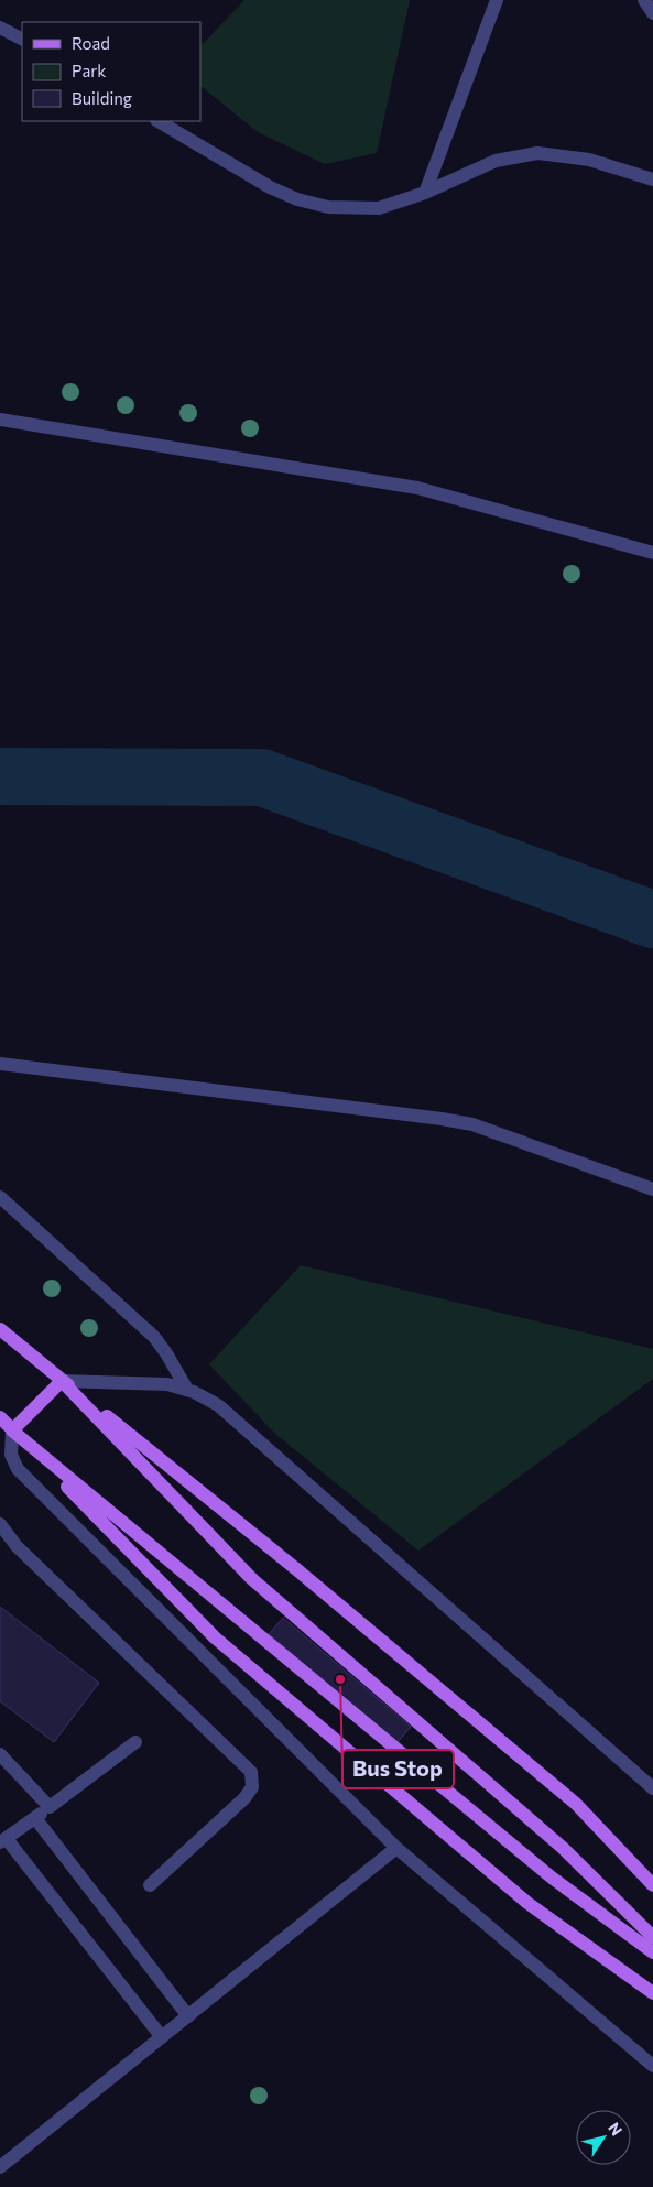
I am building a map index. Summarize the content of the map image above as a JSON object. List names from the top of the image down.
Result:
{
  "places": ["Bus Stop"],
  "legend": ["Road", "Park", "Building"],
  "north": "top right"
}
